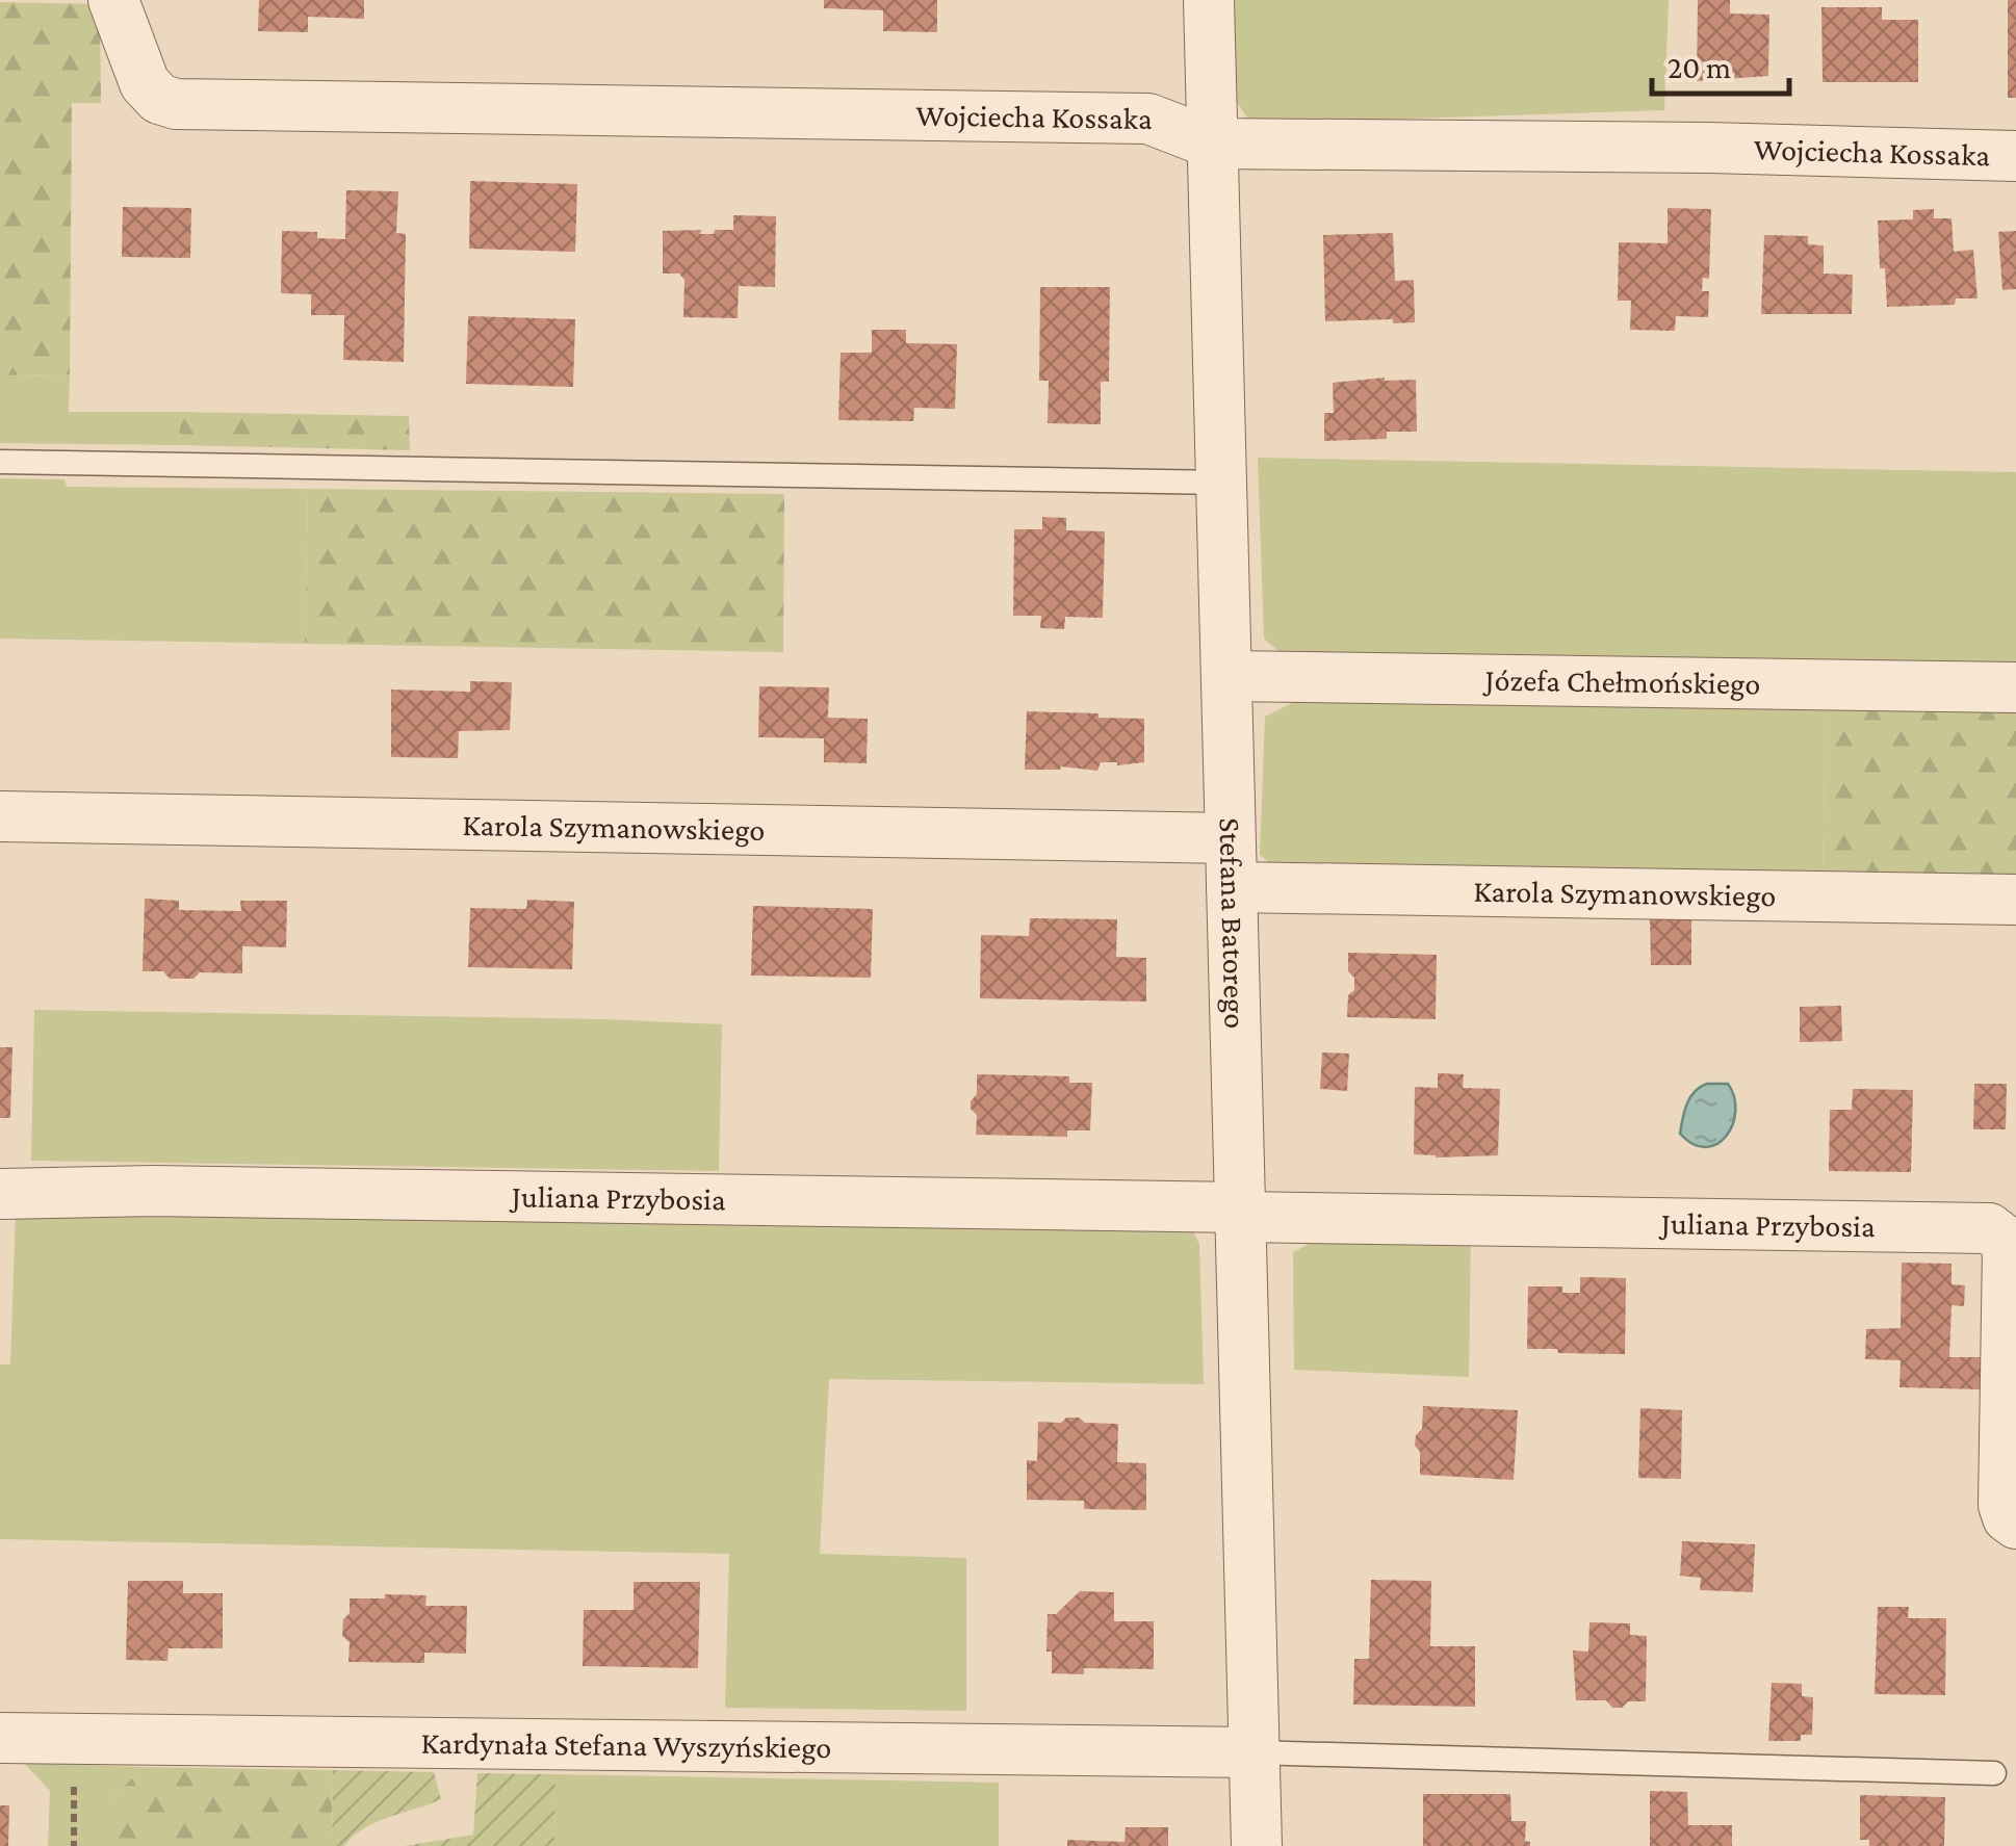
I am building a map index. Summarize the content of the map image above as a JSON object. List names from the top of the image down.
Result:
{
  "streets": {
    "street": [
      "Wojciecha Kossaka",
      "Józefa Chełmońskiego",
      "Karola Szymanowskiego",
      "Stefana Batorego",
      "Juliana Przybosia",
      "Kardynała Stefana Wyszyńskiego"
    ]
  },
  "crossings": [
    ["Wojciecha Kossaka", "Stefana Batorego"],
    ["Józefa Chełmońskiego", "Stefana Batorego"],
    ["Karola Szymanowskiego", "Stefana Batorego"],
    ["Stefana Batorego", "Juliana Przybosia"],
    ["Stefana Batorego", "Kardynała Stefana Wyszyńskiego"]
  ],
  "scale_bar": "20 m"
}
